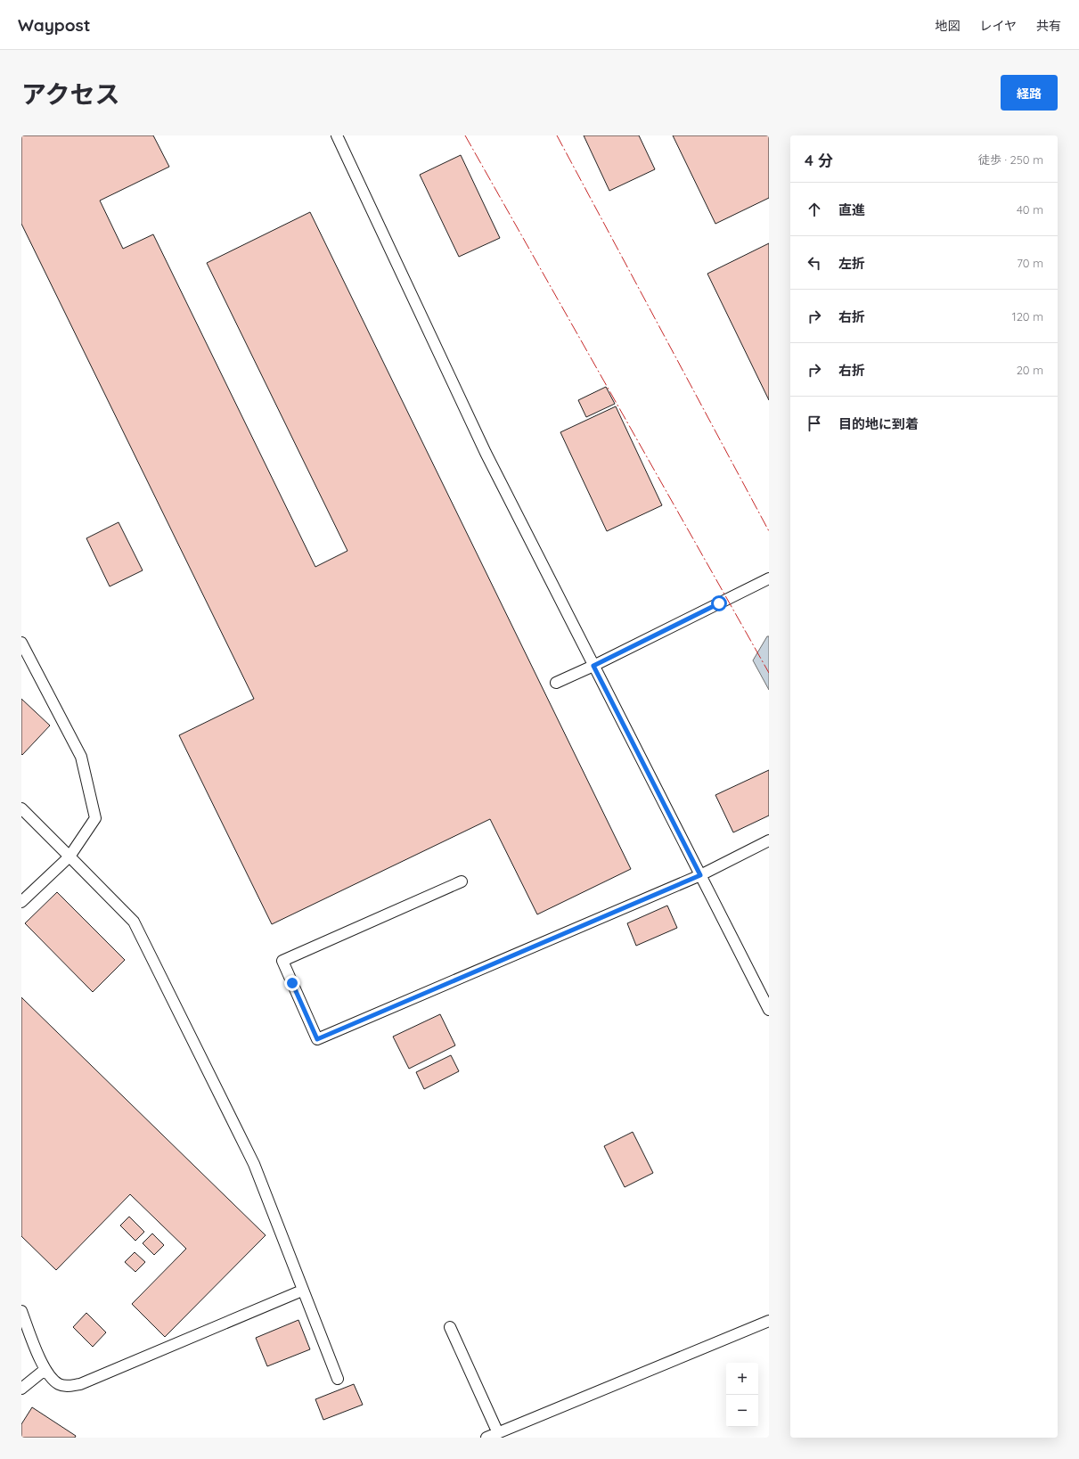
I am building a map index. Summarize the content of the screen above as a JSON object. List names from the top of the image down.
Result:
{
  "page": {
    "header": "Waypost",
    "nav": ["地図", "レイヤ", "共有"],
    "title": "アクセス",
    "buttons": "経路",
    "heading": ["4 分", "徒歩 · 250 m"],
    "list": [
      ["直進", "40 m"],
      ["左折", "70 m"],
      ["右折", "120 m"],
      ["右折", "20 m"],
      "目的地に到着"
    ],
    "map_buttons": ["+", "−"]
  }
}
